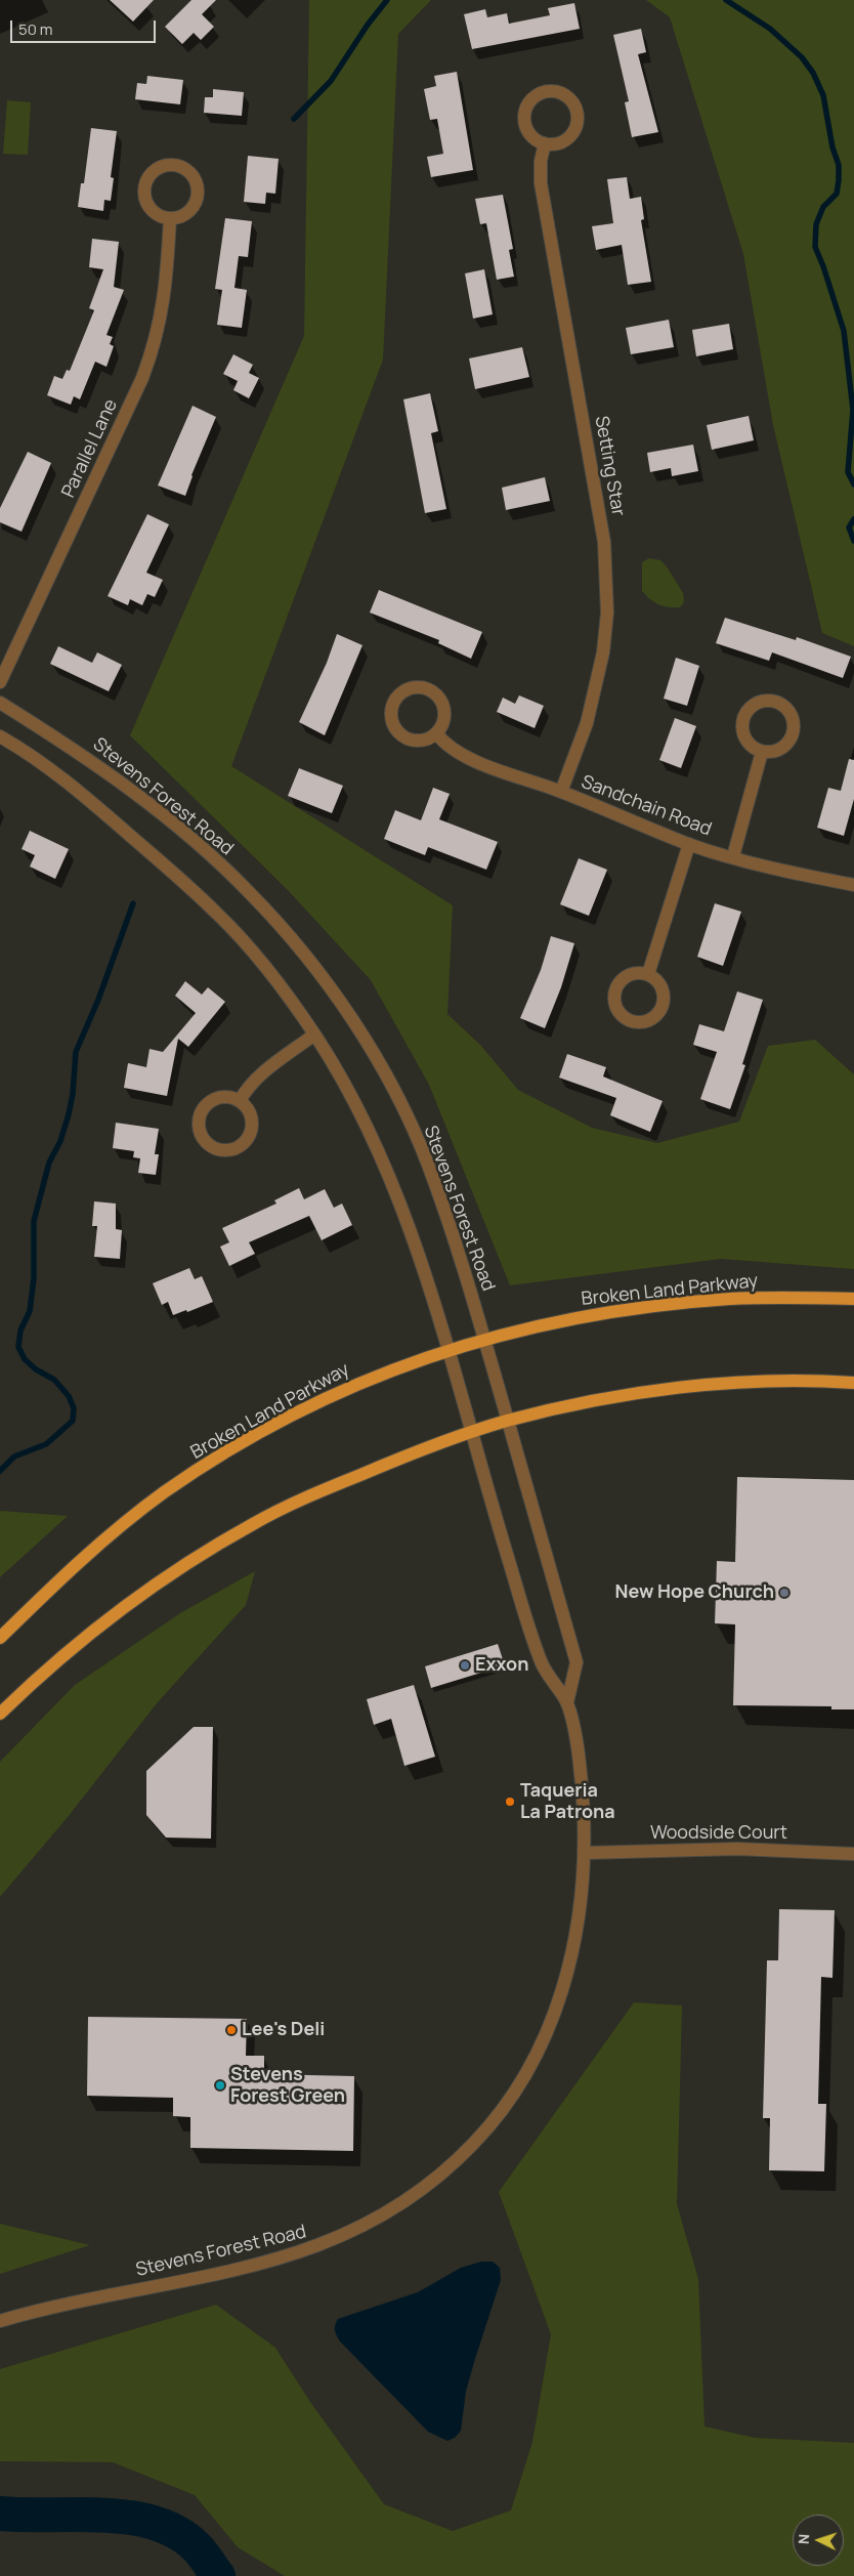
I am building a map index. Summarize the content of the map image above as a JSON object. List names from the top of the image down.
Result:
{
  "streets": {
    "main road": ["Broken Land Parkway"],
    "street": [
      "Parallel Lane",
      "Setting Star",
      "Stevens Forest Road",
      "Sandchain Road",
      "Woodside Court"
    ]
  },
  "crossings": [
    ["Setting Star", "Sandchain Road"],
    ["Stevens Forest Road", "Broken Land Parkway"],
    ["Stevens Forest Road", "Woodside Court"]
  ],
  "places": [
    "New Hope Church",
    "Exxon",
    "Taqueria La Patrona",
    "Lee's Deli",
    "Stevens Forest Green"
  ],
  "scale_bar": "50 m",
  "north": "left"
}
